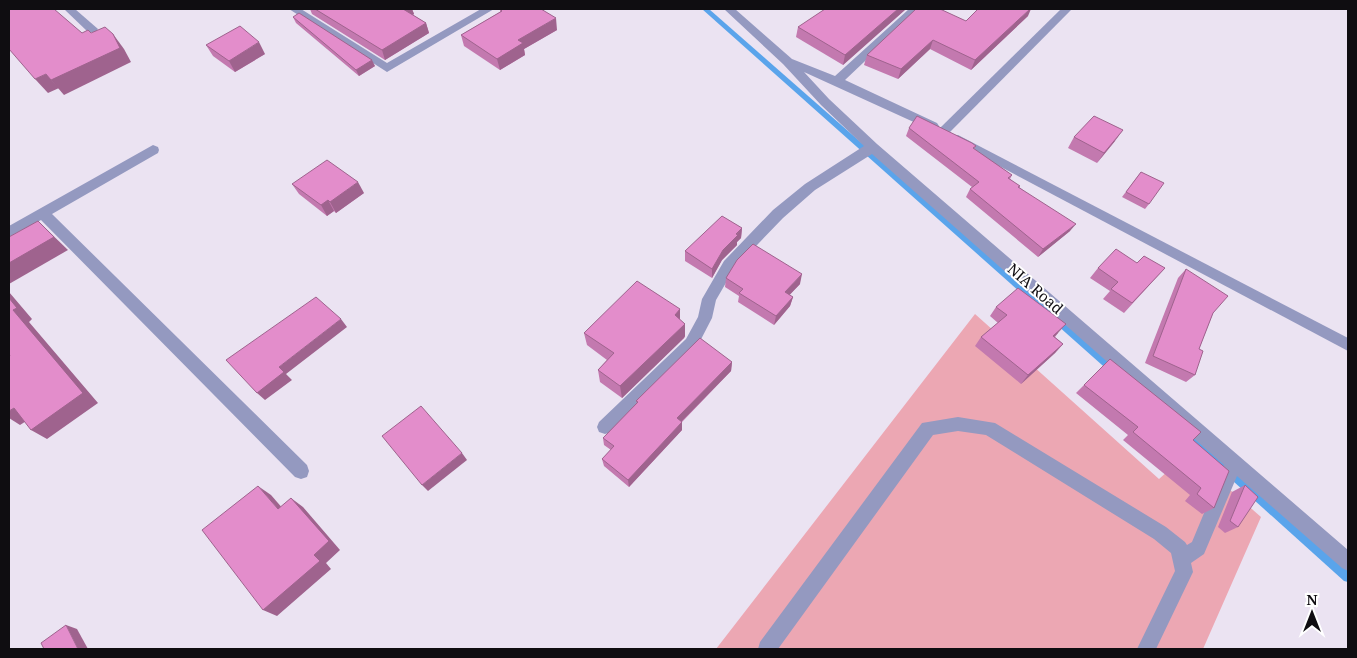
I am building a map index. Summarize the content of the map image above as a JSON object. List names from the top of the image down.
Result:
{
  "streets": {
    "street": ["NIA Road"]
  },
  "north": "top"
}
